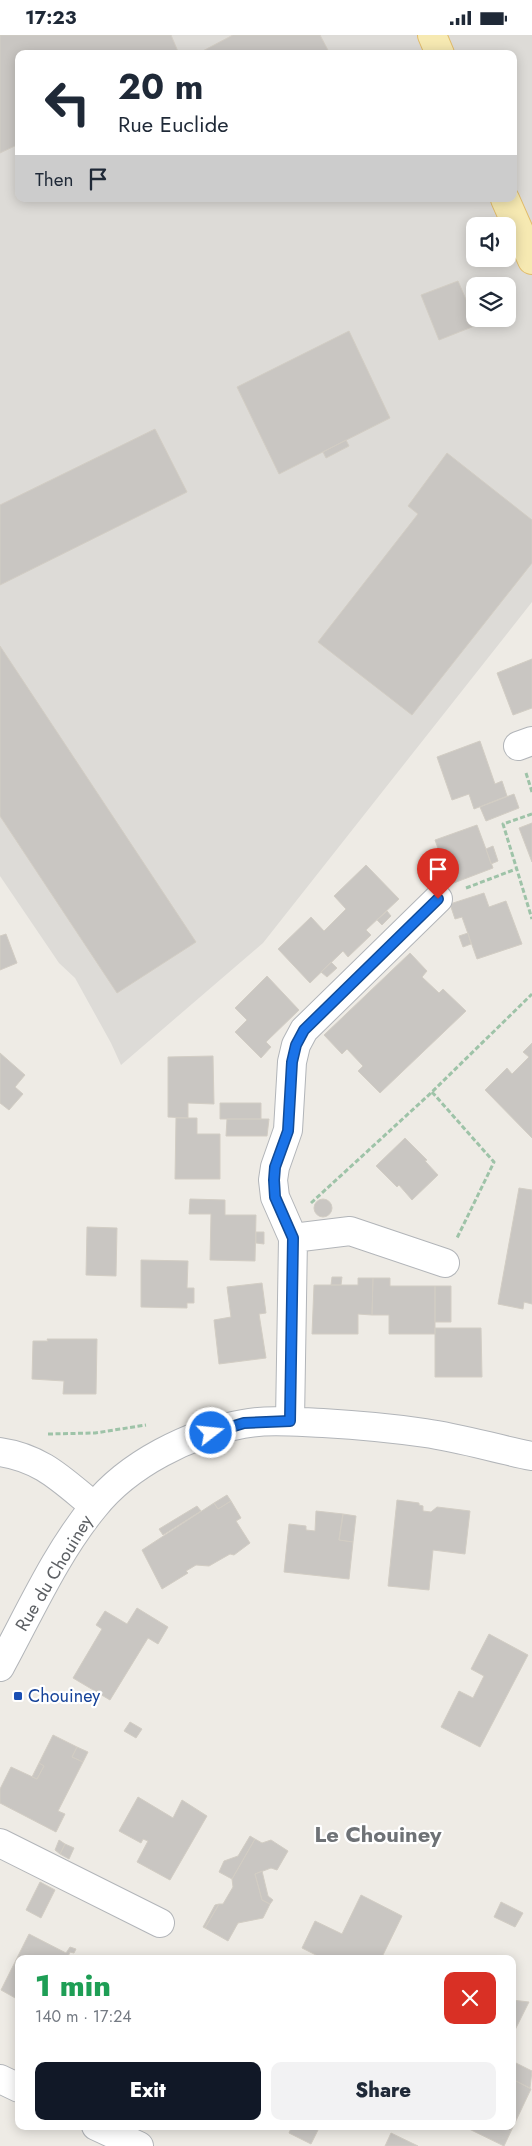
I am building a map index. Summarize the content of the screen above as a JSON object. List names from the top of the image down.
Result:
{
  "streets": {
    "street": ["Rue du Chouiney"]
  },
  "districts": ["Le Chouiney"],
  "places": {
    "transit": ["Chouiney"]
  },
  "page": {
    "status": "17:23",
    "turn": ["20 m", "Rue Euclide"],
    "then": "Then",
    "heading": ["1 min", "140 m · 17:24"],
    "buttons": ["Exit", "Share"]
  }
}
